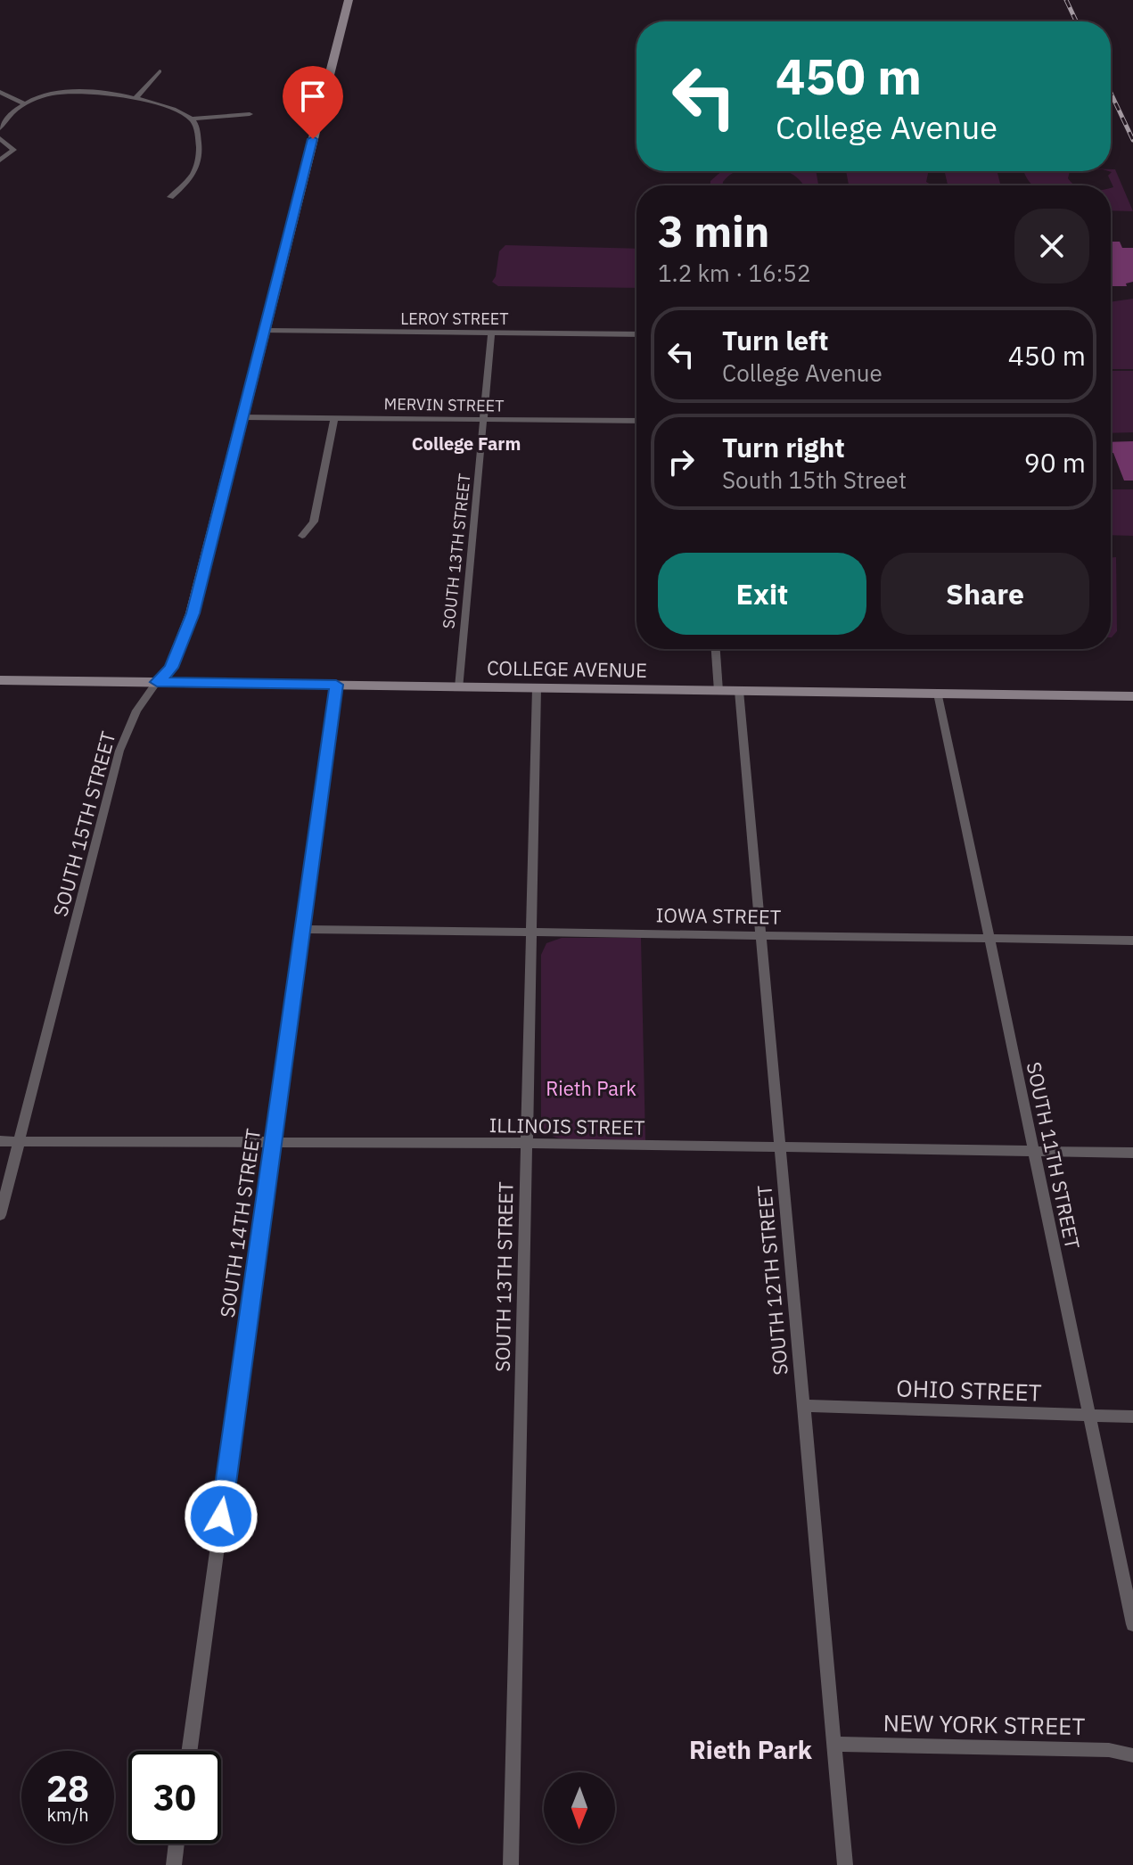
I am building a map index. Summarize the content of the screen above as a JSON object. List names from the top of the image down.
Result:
{
  "streets": {
    "street": [
      "LEROY STREET",
      "MERVIN STREET",
      "SOUTH 13TH STREET",
      "COLLEGE AVENUE",
      "SOUTH 15TH STREET",
      "IOWA STREET",
      "ILLINOIS STREET",
      "SOUTH 11TH STREET",
      "SOUTH 14TH STREET",
      "SOUTH 12TH STREET",
      "OHIO STREET",
      "NEW YORK STREET"
    ]
  },
  "crossings": [
    ["LEROY STREET", "SOUTH 13TH STREET"],
    ["LEROY STREET", "SOUTH 15TH STREET"],
    ["MERVIN STREET", "SOUTH 13TH STREET"],
    ["MERVIN STREET", "SOUTH 15TH STREET"],
    ["SOUTH 13TH STREET", "COLLEGE AVENUE"],
    ["SOUTH 13TH STREET", "IOWA STREET"],
    ["SOUTH 13TH STREET", "ILLINOIS STREET"],
    ["COLLEGE AVENUE", "SOUTH 15TH STREET"],
    ["COLLEGE AVENUE", "SOUTH 11TH STREET"],
    ["COLLEGE AVENUE", "SOUTH 14TH STREET"],
    ["COLLEGE AVENUE", "SOUTH 12TH STREET"],
    ["SOUTH 15TH STREET", "ILLINOIS STREET"],
    ["IOWA STREET", "SOUTH 11TH STREET"],
    ["IOWA STREET", "SOUTH 14TH STREET"],
    ["IOWA STREET", "SOUTH 12TH STREET"],
    ["ILLINOIS STREET", "SOUTH 11TH STREET"],
    ["ILLINOIS STREET", "SOUTH 14TH STREET"],
    ["ILLINOIS STREET", "SOUTH 12TH STREET"],
    ["SOUTH 11TH STREET", "OHIO STREET"],
    ["SOUTH 12TH STREET", "OHIO STREET"],
    ["SOUTH 12TH STREET", "NEW YORK STREET"]
  ],
  "districts": ["College Farm", "Rieth Park"],
  "parks": ["Rieth Park"],
  "north": "bottom",
  "page": {
    "turn": ["450 m", "College Avenue"],
    "heading": ["3 min", "1.2 km · 16:52"],
    "list": [
      {
        "name": "Turn left",
        "note": "College Avenue",
        "value": "450 m"
      },
      {
        "name": "Turn right",
        "note": "South 15th Street",
        "value": "90 m"
      }
    ],
    "buttons": ["Exit", "Share"],
    "speed": "28 km/h",
    "limit": "30"
  }
}
